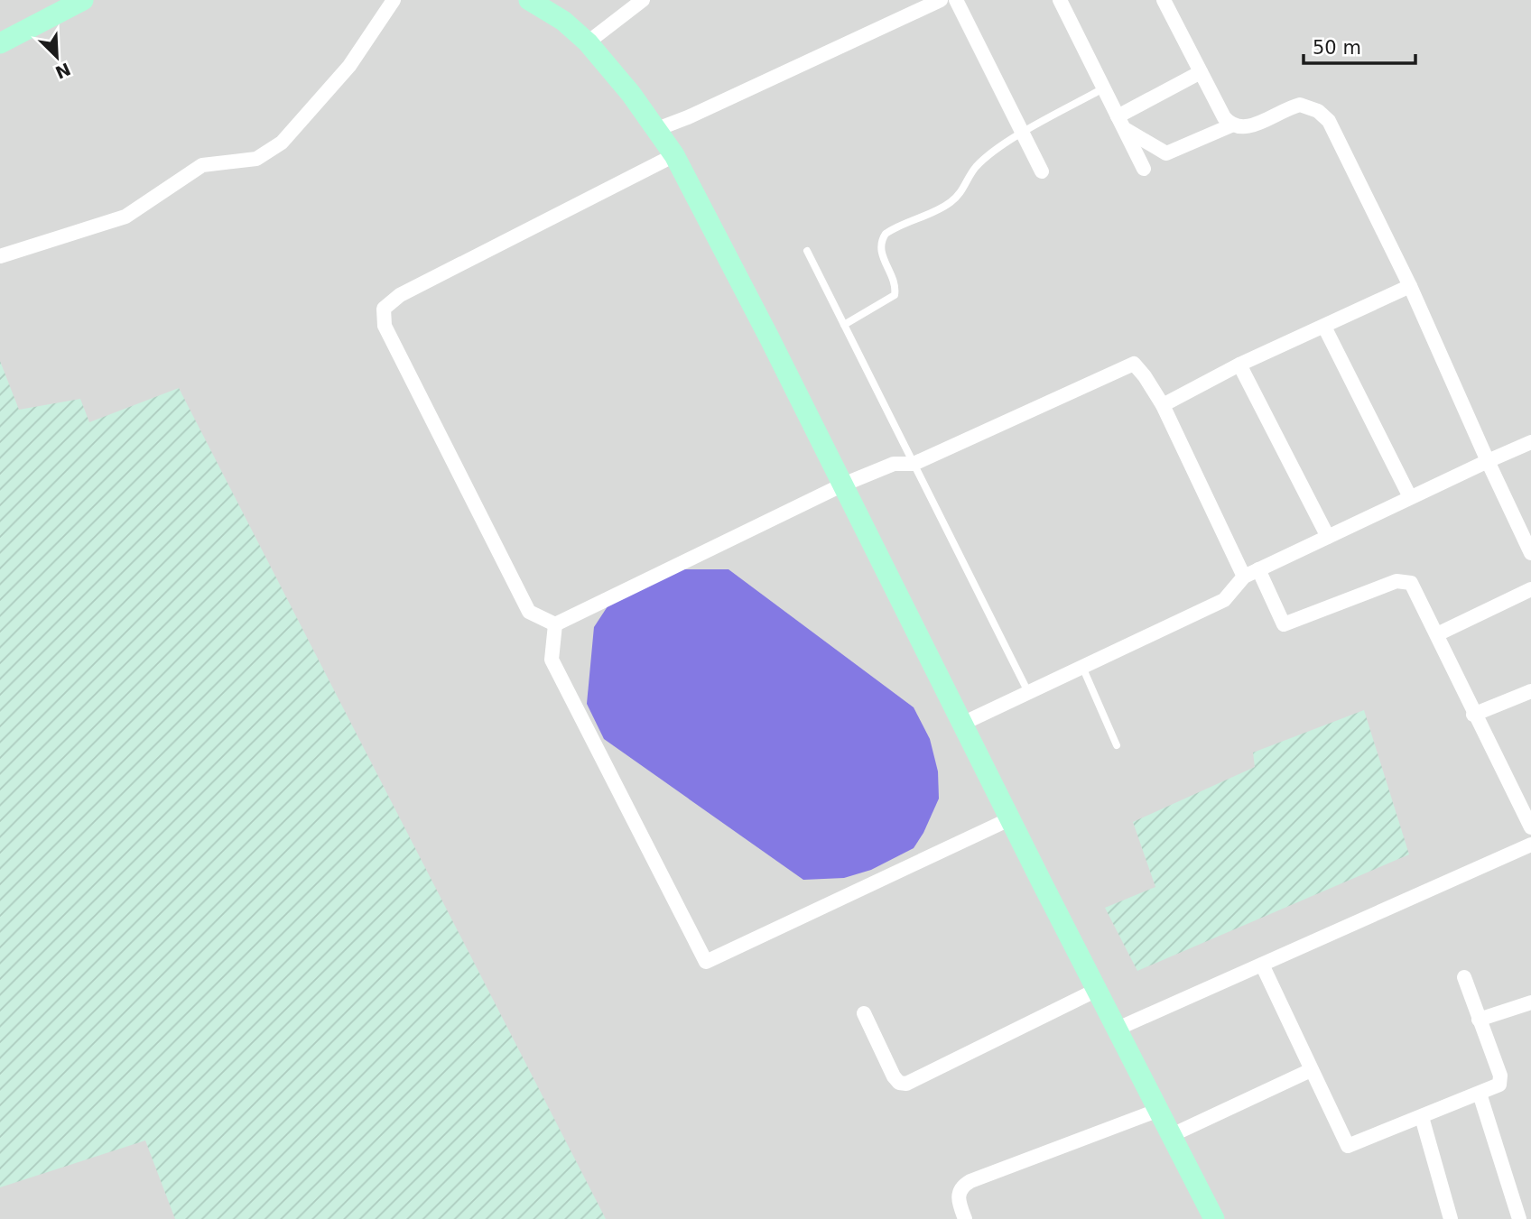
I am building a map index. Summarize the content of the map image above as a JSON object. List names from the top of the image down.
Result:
{
  "scale_bar": "50 m",
  "north": "bottom right"
}
